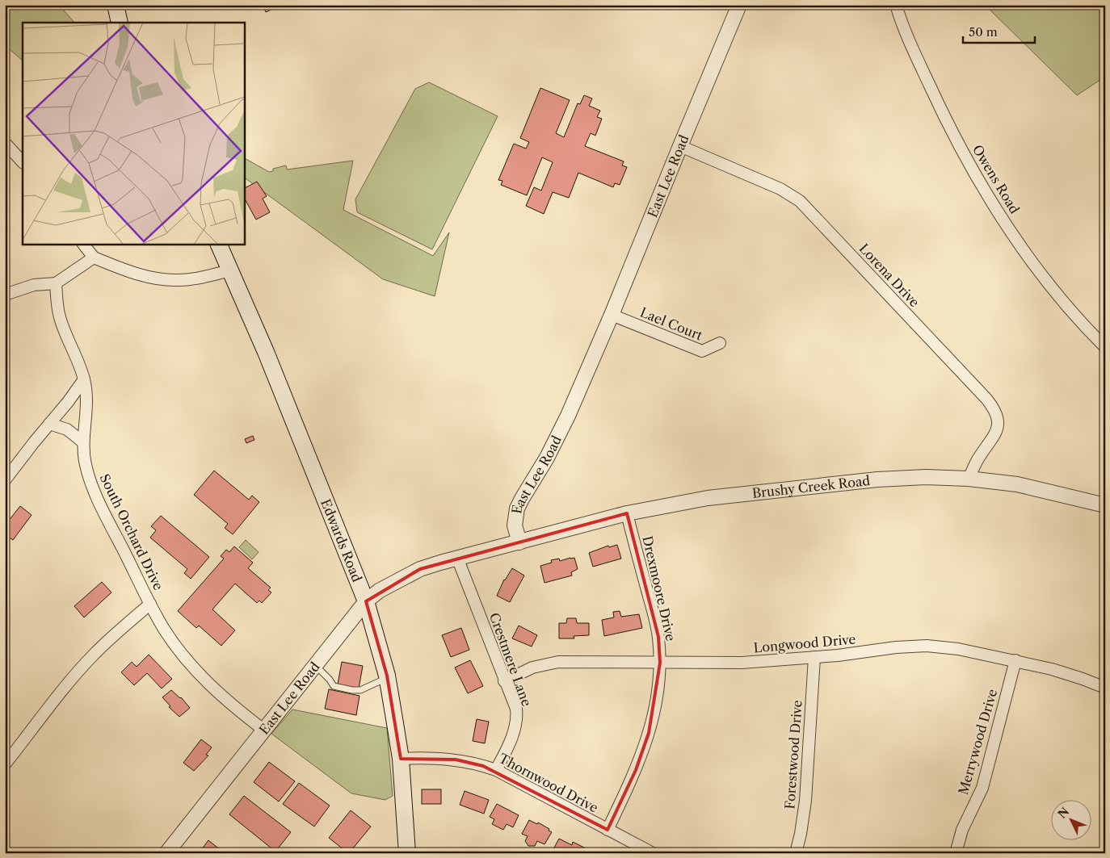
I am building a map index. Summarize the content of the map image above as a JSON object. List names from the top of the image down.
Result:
{
  "streets": {
    "main road": ["Edwards Road"],
    "street": [
      "East Lee Road",
      "Owens Road",
      "Lorena Drive",
      "Lael Court",
      "Brushy Creek Road",
      "South Orchard Drive",
      "Drexmoore Drive",
      "Longwood Drive",
      "Crestmere Lane",
      "Merrywood Drive",
      "Forestwood Drive",
      "Thornwood Drive"
    ]
  },
  "crossings": [
    ["East Lee Road", "Lorena Drive"],
    ["East Lee Road", "Lael Court"],
    ["East Lee Road", "Brushy Creek Road"],
    ["East Lee Road", "South Orchard Drive"],
    ["East Lee Road", "Edwards Road"],
    ["East Lee Road", "Crestmere Lane"],
    ["Lorena Drive", "Brushy Creek Road"],
    ["Brushy Creek Road", "Drexmoore Drive"],
    ["Edwards Road", "Thornwood Drive"],
    ["Drexmoore Drive", "Longwood Drive"],
    ["Drexmoore Drive", "Thornwood Drive"],
    ["Longwood Drive", "Crestmere Lane"],
    ["Longwood Drive", "Merrywood Drive"],
    ["Longwood Drive", "Forestwood Drive"],
    ["Crestmere Lane", "Thornwood Drive"]
  ],
  "scale_bar": "50 m",
  "north": "top left"
}
